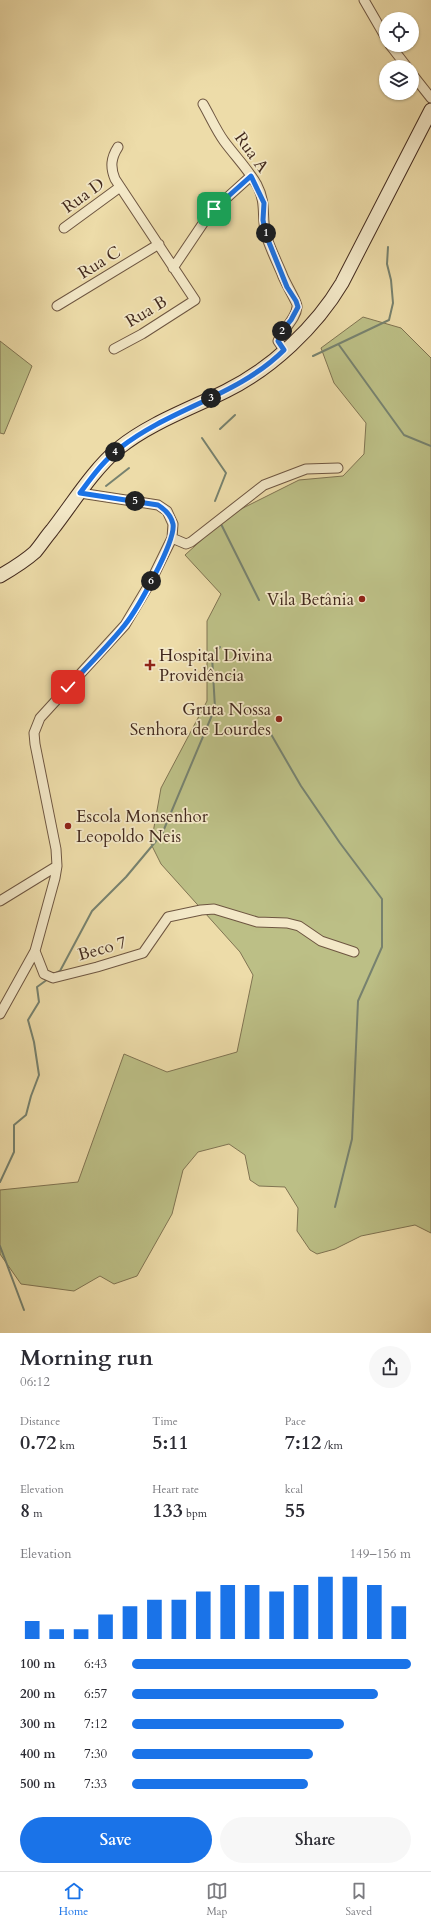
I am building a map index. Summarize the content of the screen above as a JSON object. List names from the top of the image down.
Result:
{
  "streets": {
    "street": [
      "Rua A",
      "Rua D",
      "Rua C",
      "Rua B",
      "Beco 7"
    ]
  },
  "places": {
    "other": ["Vila Betânia", "Gruta Nossa Senhora de Lourdes", "Escola Monsenhor Leopoldo Neis"],
    "health": ["Hospital Divina Providência"]
  },
  "page": {
    "pins": [
      "1",
      "2",
      "3",
      "4",
      "5",
      "6"
    ],
    "heading": ["Morning run", "06:12"],
    "stats": [
      ["Distance", "0.72 km"],
      ["Time", "5:11"],
      ["Pace", "7:12 /km"],
      ["Elevation", "8 m"],
      ["Heart rate", "133 bpm"],
      ["kcal", "55"]
    ],
    "chart": ["Elevation", "149–156 m"],
    "list": [
      {
        "name": "100 m",
        "note": "6:43"
      },
      {
        "name": "200 m",
        "note": "6:57"
      },
      {
        "name": "300 m",
        "note": "7:12"
      },
      {
        "name": "400 m",
        "note": "7:30"
      },
      {
        "name": "500 m",
        "note": "7:33"
      }
    ],
    "buttons": ["Save", "Share"],
    "tabs": ["Home", "Map", "Saved"]
  }
}
